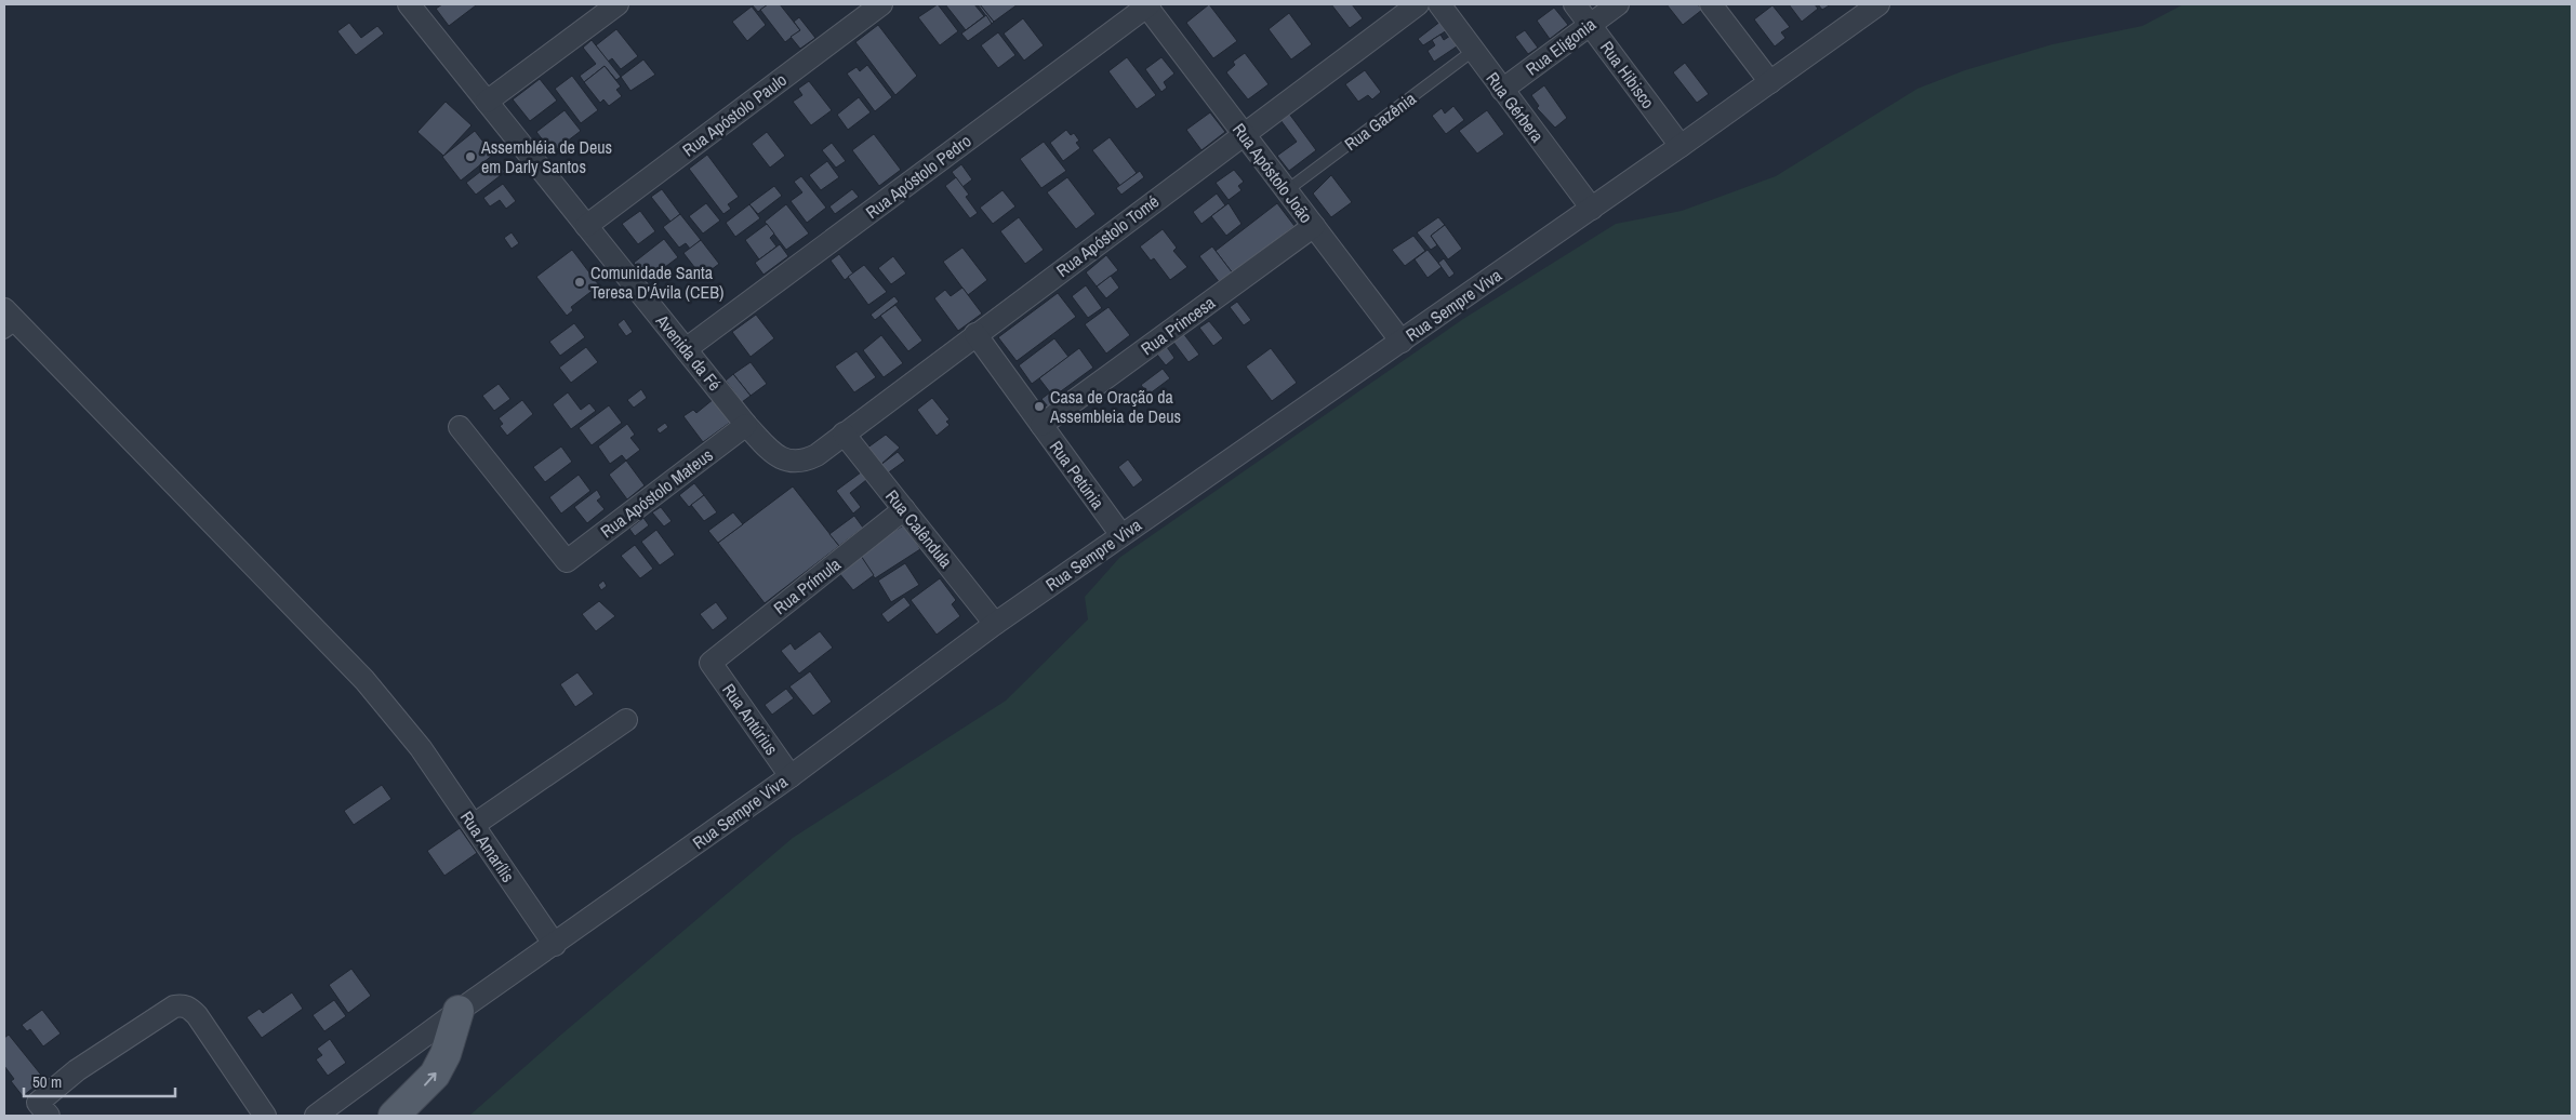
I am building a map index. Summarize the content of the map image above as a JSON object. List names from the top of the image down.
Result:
{
  "streets": {
    "street": [
      "Rua Eligonia",
      "Rua Hibisco",
      "Rua Gérbera",
      "Rua Apóstolo Paulo",
      "Rua Apóstolo João",
      "Rua Apóstolo Pedro",
      "Rua Apóstolo Tomé",
      "Rua Sempre Viva",
      "Rua Princesa",
      "Avenida da Fé",
      "Rua Petúnia",
      "Rua Apóstolo Mateus",
      "Rua Calêndula",
      "Rua Prímula",
      "Rua Antúrius",
      "Rua Amarílis"
    ],
    "lane": ["Rua Gazênia"]
  },
  "crossings": [
    ["Rua Eligonia", "Rua Hibisco"],
    ["Rua Eligonia", "Rua Gérbera"],
    ["Rua Hibisco", "Rua Sempre Viva"],
    ["Rua Gérbera", "Rua Gazênia"],
    ["Rua Gérbera", "Rua Sempre Viva"],
    ["Rua Apóstolo Paulo", "Avenida da Fé"],
    ["Rua Gazênia", "Rua Apóstolo João"],
    ["Rua Apóstolo João", "Rua Apóstolo Pedro"],
    ["Rua Apóstolo João", "Rua Apóstolo Tomé"],
    ["Rua Apóstolo João", "Rua Sempre Viva"],
    ["Rua Apóstolo João", "Rua Princesa"],
    ["Rua Apóstolo Pedro", "Avenida da Fé"],
    ["Rua Apóstolo Tomé", "Avenida da Fé"],
    ["Rua Apóstolo Tomé", "Rua Petúnia"],
    ["Rua Apóstolo Tomé", "Rua Calêndula"],
    ["Rua Sempre Viva", "Rua Petúnia"],
    ["Rua Sempre Viva", "Rua Calêndula"],
    ["Rua Sempre Viva", "Rua Antúrius"],
    ["Rua Sempre Viva", "Rua Amarílis"],
    ["Rua Princesa", "Rua Petúnia"],
    ["Avenida da Fé", "Rua Apóstolo Mateus"],
    ["Rua Calêndula", "Rua Prímula"],
    ["Rua Prímula", "Rua Antúrius"]
  ],
  "places": ["Assembléia de Deus em Darly Santos", "Comunidade Santa Teresa D'Ávila (CEB)", "Casa de Oração da Assembleia de Deus"],
  "scale_bar": "50 m"
}
